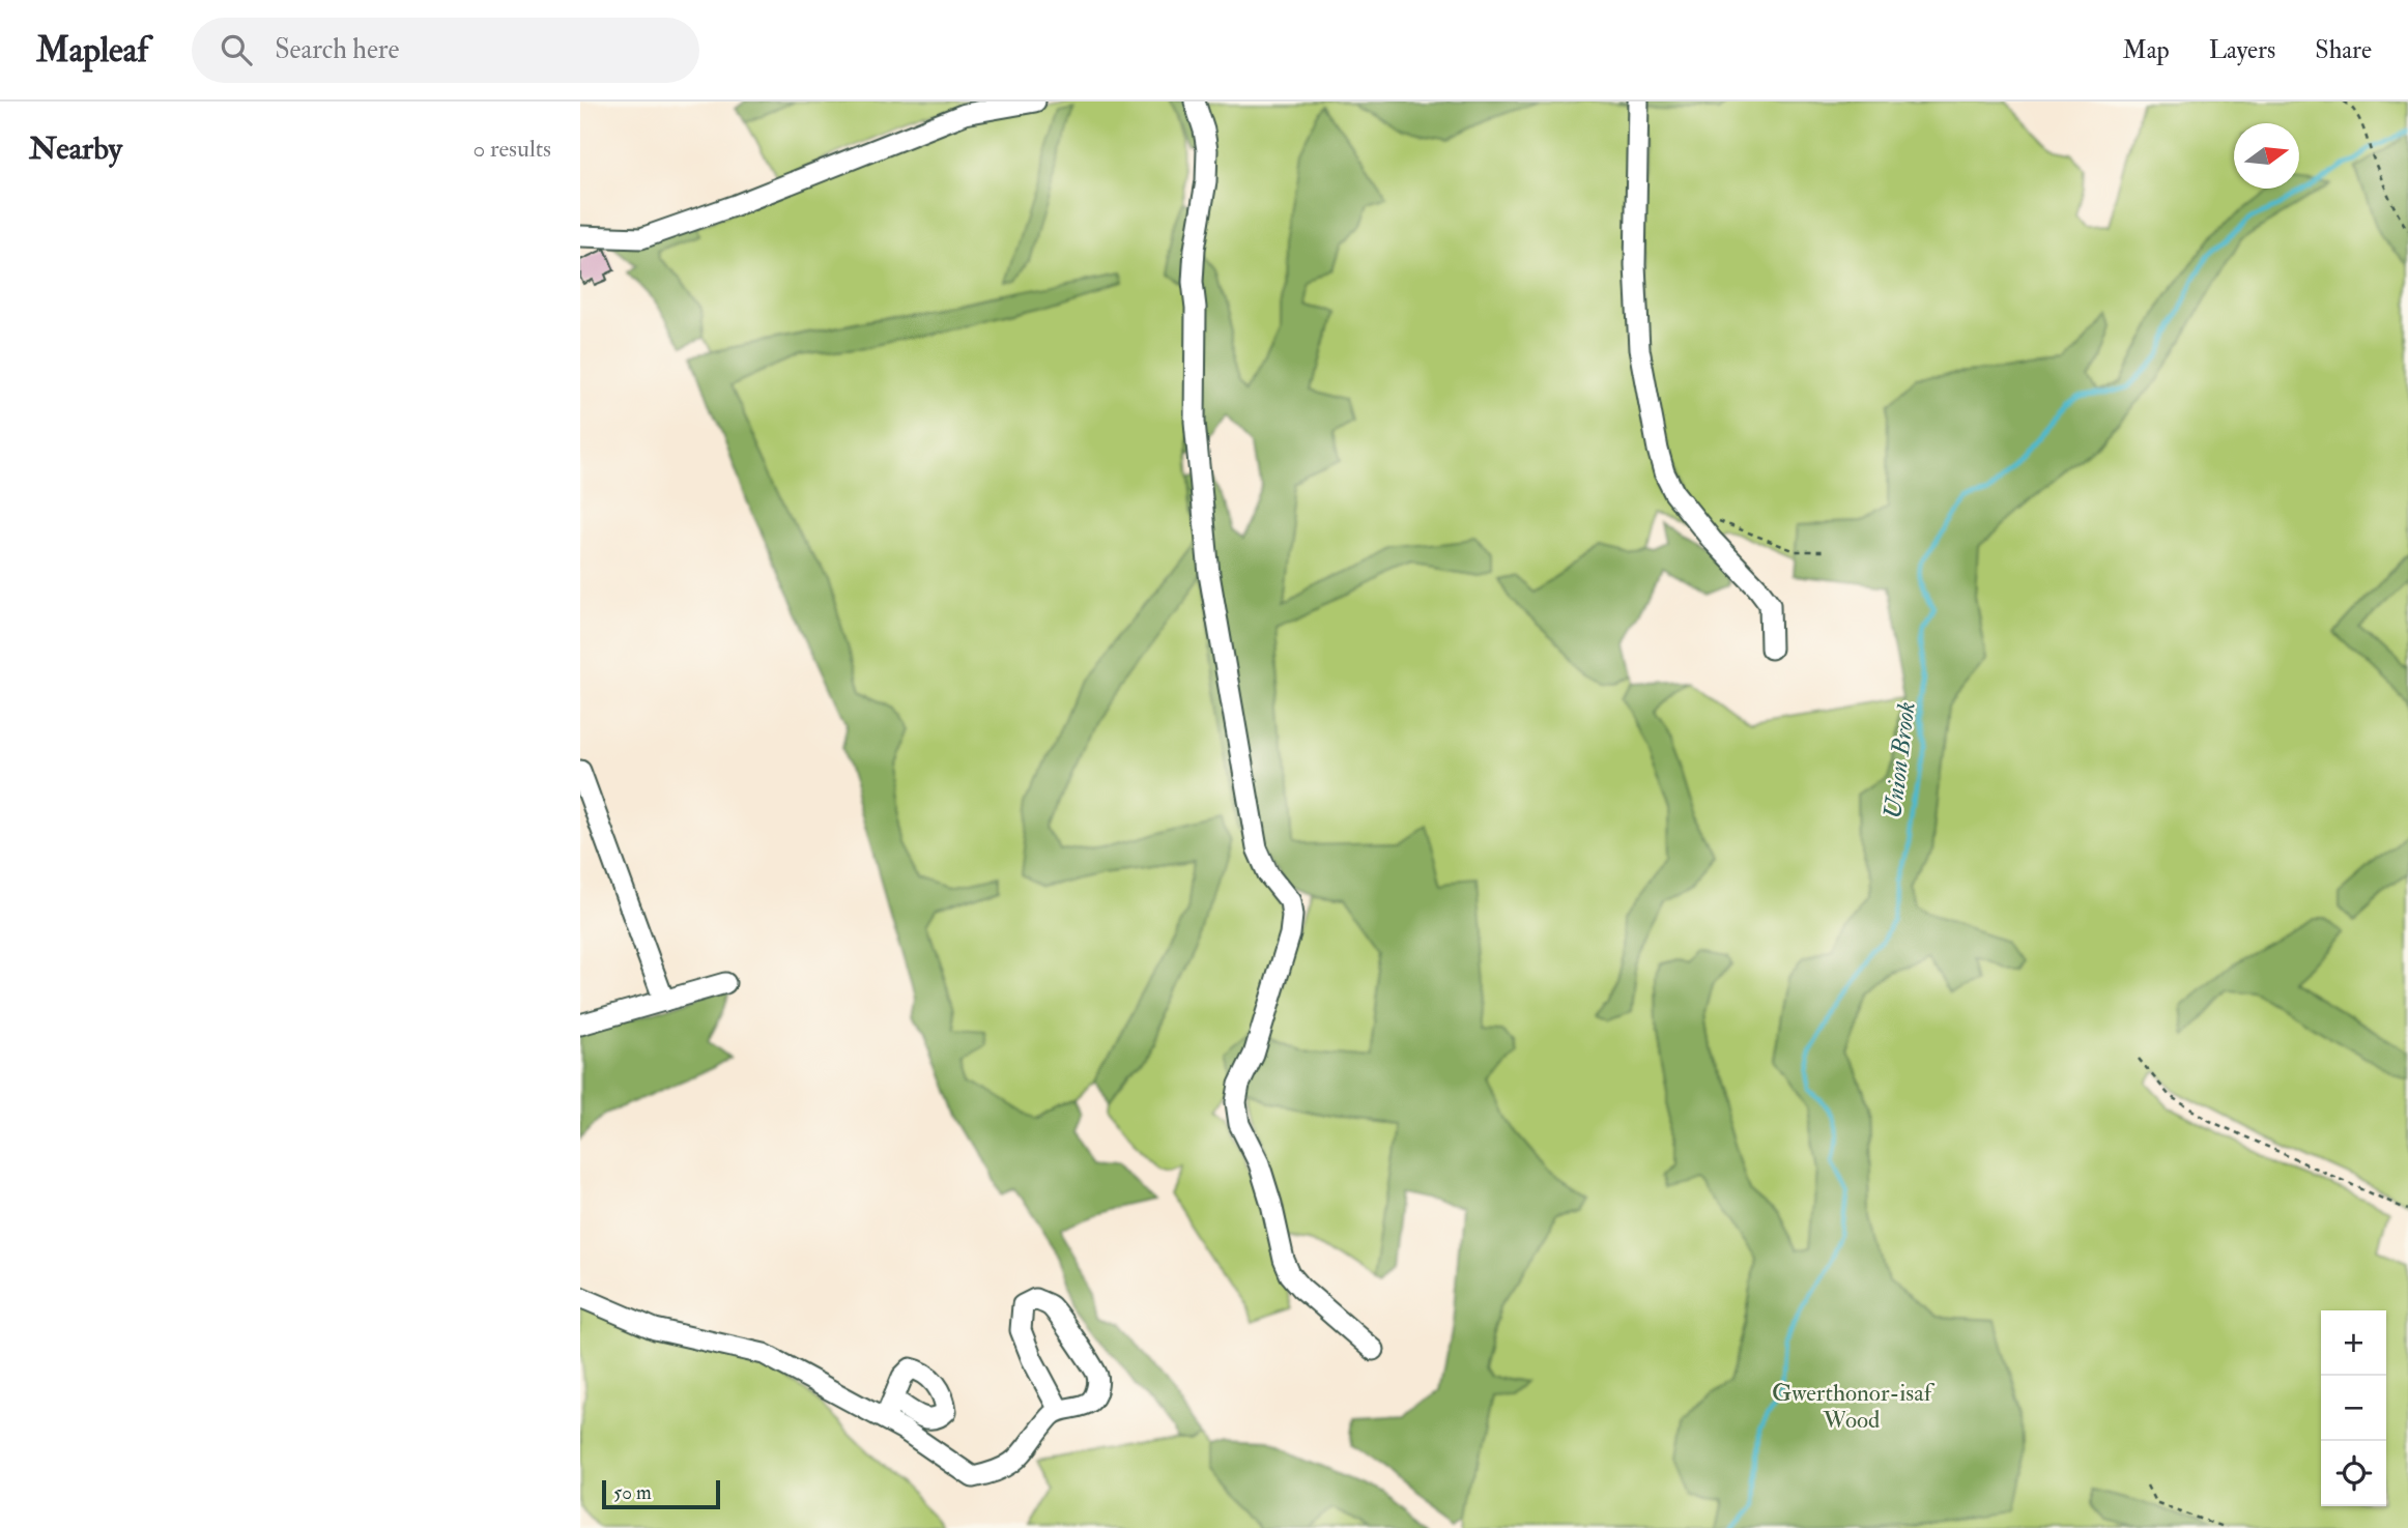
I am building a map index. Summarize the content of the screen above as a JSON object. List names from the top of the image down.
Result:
{
  "water": ["Union Brook"],
  "parks": ["Gwerthonor-isaf Wood"],
  "scale_bar": "50 m",
  "north": "right",
  "page": {
    "header": "Mapleaf",
    "search": "Search here",
    "nav": ["Map", "Layers", "Share"],
    "heading": ["Nearby", "0 results"],
    "map_buttons": ["+", "−"],
    "scale": "50 m"
  }
}
